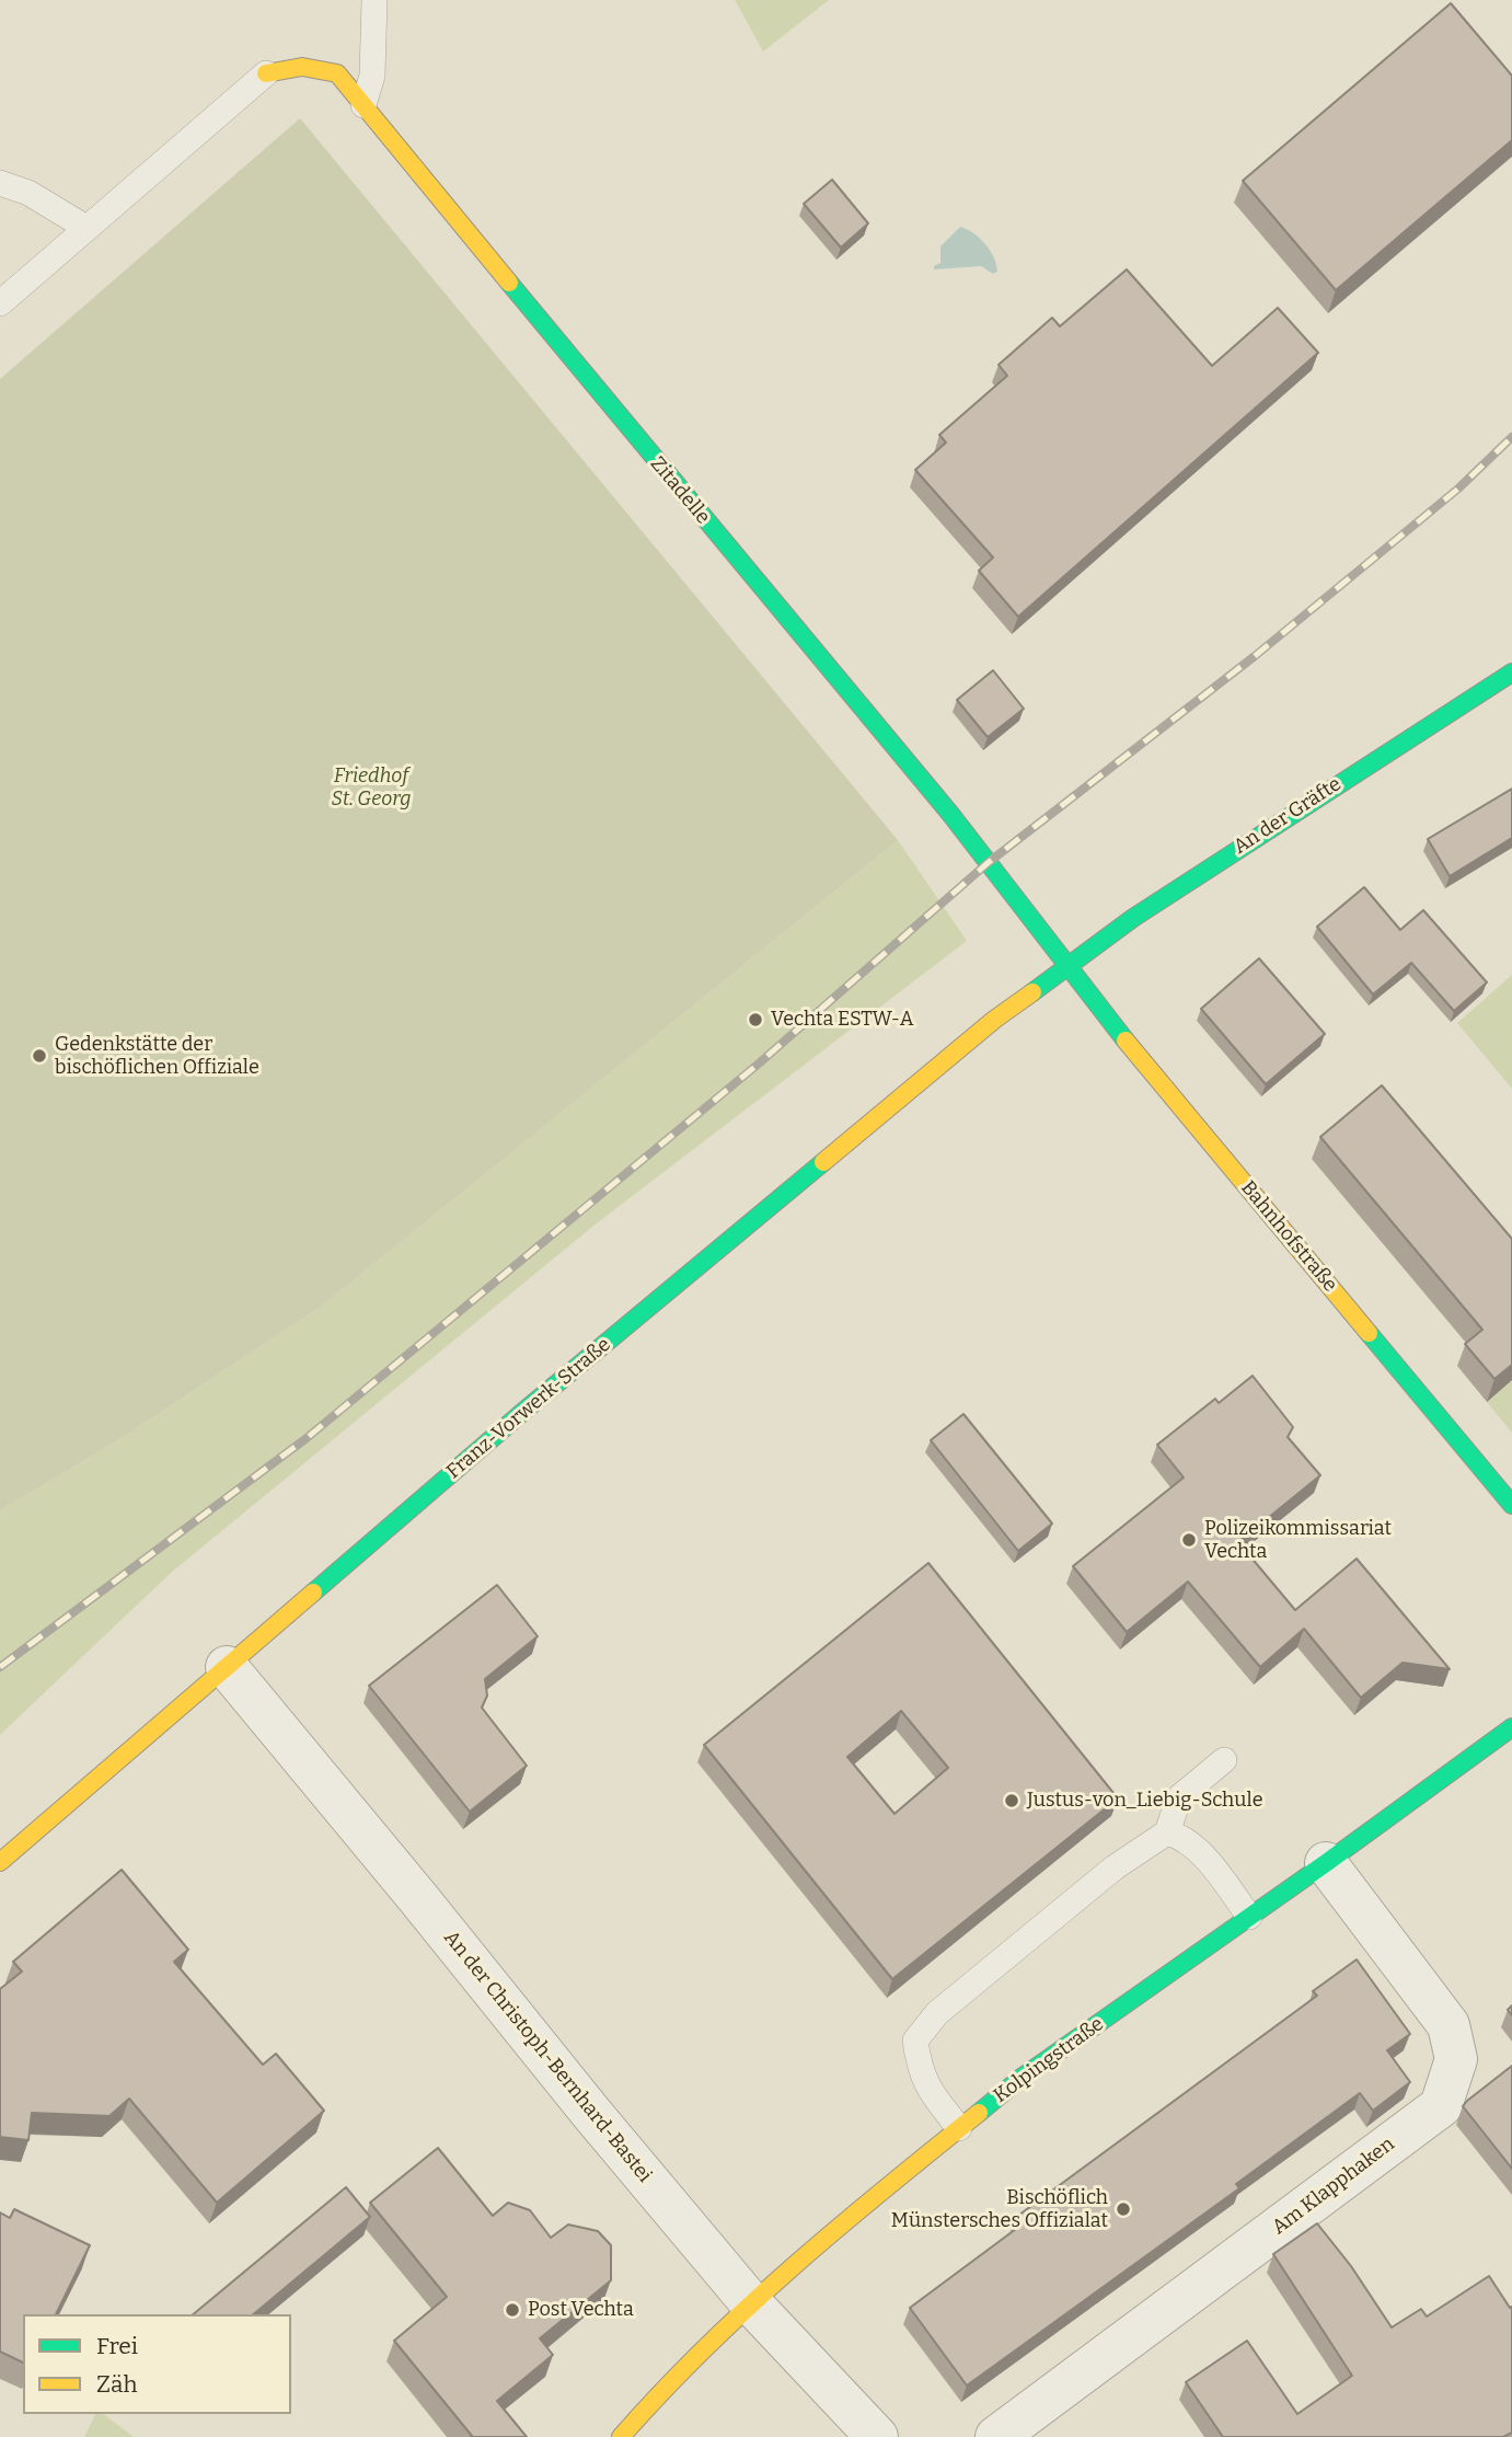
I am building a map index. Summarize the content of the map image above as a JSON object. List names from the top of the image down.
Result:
{
  "streets": {
    "street": [
      "Zitadelle",
      "An der Gräfte",
      "Bahnhofstraße",
      "Franz-Vorwerk-Straße",
      "An der Christoph-Bernhard-Bastei",
      "Kolpingstraße",
      "Am Klapphaken"
    ]
  },
  "crossings": [
    ["Zitadelle", "An der Gräfte"],
    ["Zitadelle", "Bahnhofstraße"],
    ["Zitadelle", "Franz-Vorwerk-Straße"],
    ["An der Gräfte", "Bahnhofstraße"],
    ["An der Gräfte", "Franz-Vorwerk-Straße"],
    ["Bahnhofstraße", "Franz-Vorwerk-Straße"],
    ["Franz-Vorwerk-Straße", "An der Christoph-Bernhard-Bastei"],
    ["An der Christoph-Bernhard-Bastei", "Kolpingstraße"],
    ["Kolpingstraße", "Am Klapphaken"]
  ],
  "parks": ["Friedhof St. Georg"],
  "places": [
    "Vechta ESTW-A",
    "Gedenkstätte der bischöflichen Offiziale",
    "Polizeikommissariat Vechta",
    "Justus-von_Liebig-Schule",
    "Bischöflich Münstersches Offizialat",
    "Post Vechta"
  ],
  "legend": ["Frei", "Zäh"]
}
